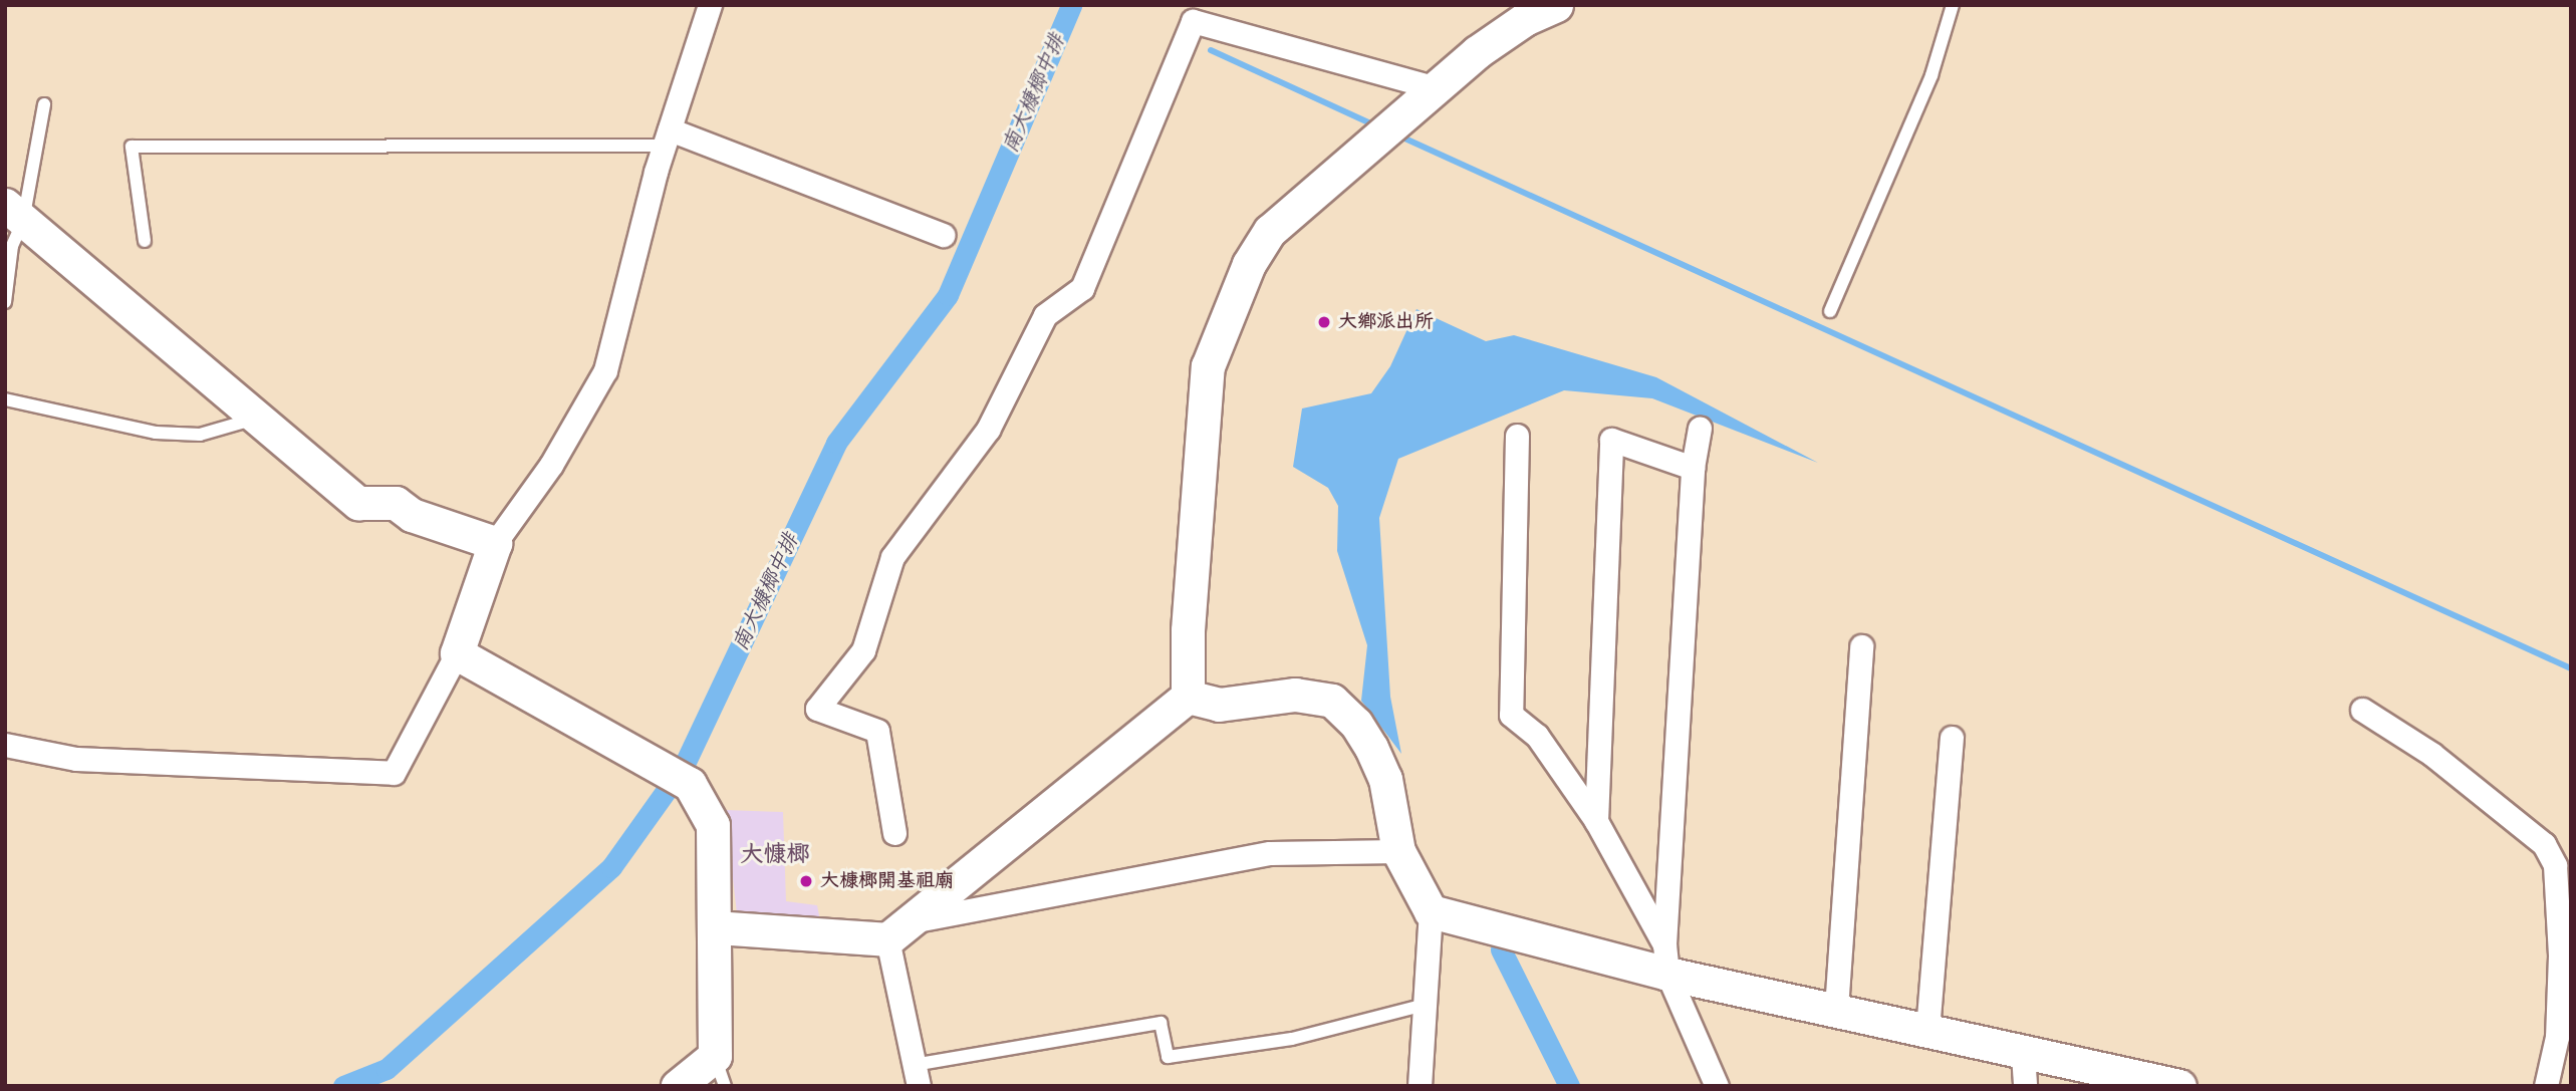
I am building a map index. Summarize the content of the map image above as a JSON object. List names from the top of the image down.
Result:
{
  "districts": ["大慷榔"],
  "water": ["南大槺榔中排"],
  "places": ["大鄉派出所", "大槺榔開基祖廟"]
}
